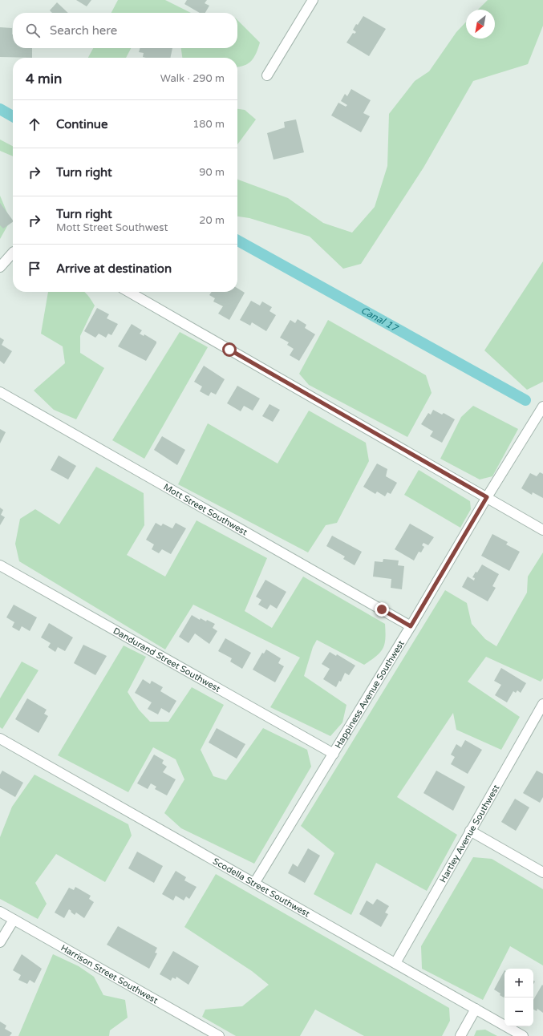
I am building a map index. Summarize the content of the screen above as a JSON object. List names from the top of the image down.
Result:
{
  "streets": {
    "street": [
      "Mott Street Southwest",
      "Dandurand Street Southwest",
      "Happiness Avenue Southwest",
      "Hartley Avenue Southwest",
      "Scodella Street Southwest",
      "Harrison Street Southwest"
    ]
  },
  "crossings": [
    ["Mott Street Southwest", "Happiness Avenue Southwest"],
    ["Dandurand Street Southwest", "Happiness Avenue Southwest"],
    ["Happiness Avenue Southwest", "Scodella Street Southwest"],
    ["Hartley Avenue Southwest", "Scodella Street Southwest"]
  ],
  "water": ["Canal 17"],
  "north": "bottom left",
  "page": {
    "search": "Search here",
    "heading": ["4 min", "Walk · 290 m"],
    "list": [
      ["Continue", "180 m"],
      ["Turn right", "90 m"],
      ["Turn right", "Mott Street Southwest", "20 m"],
      "Arrive at destination"
    ],
    "map_buttons": ["+", "−"]
  }
}
